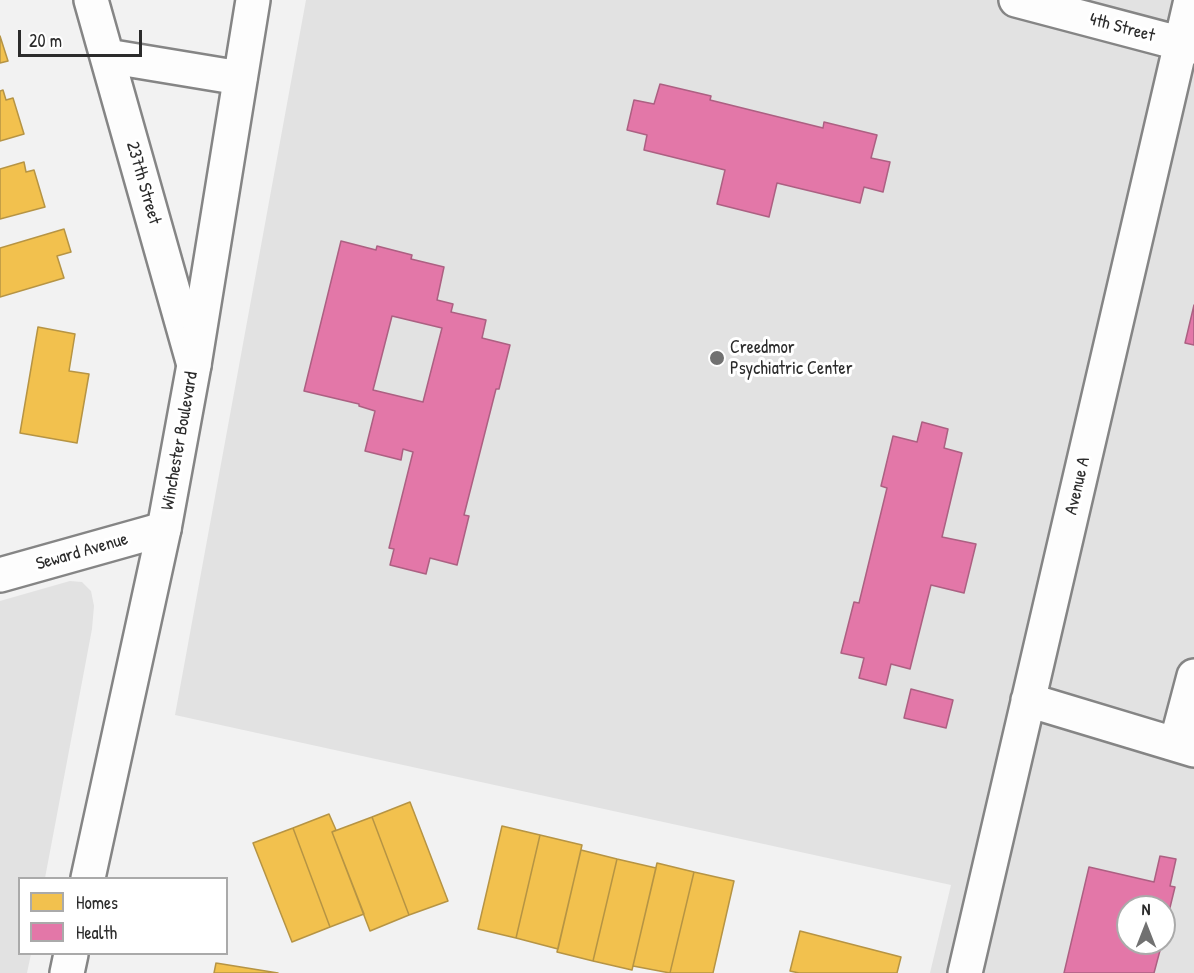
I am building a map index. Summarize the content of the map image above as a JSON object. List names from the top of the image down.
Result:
{
  "streets": {
    "street": [
      "4th Street",
      "237th Street",
      "Winchester Boulevard",
      "Avenue A",
      "Seward Avenue"
    ]
  },
  "crossings": [
    ["4th Street", "Avenue A"],
    ["237th Street", "Winchester Boulevard"],
    ["Winchester Boulevard", "Seward Avenue"]
  ],
  "places": ["Creedmor Psychiatric Center"],
  "legend": ["Homes", "Health"],
  "scale_bar": "20 m",
  "north": "top"
}
